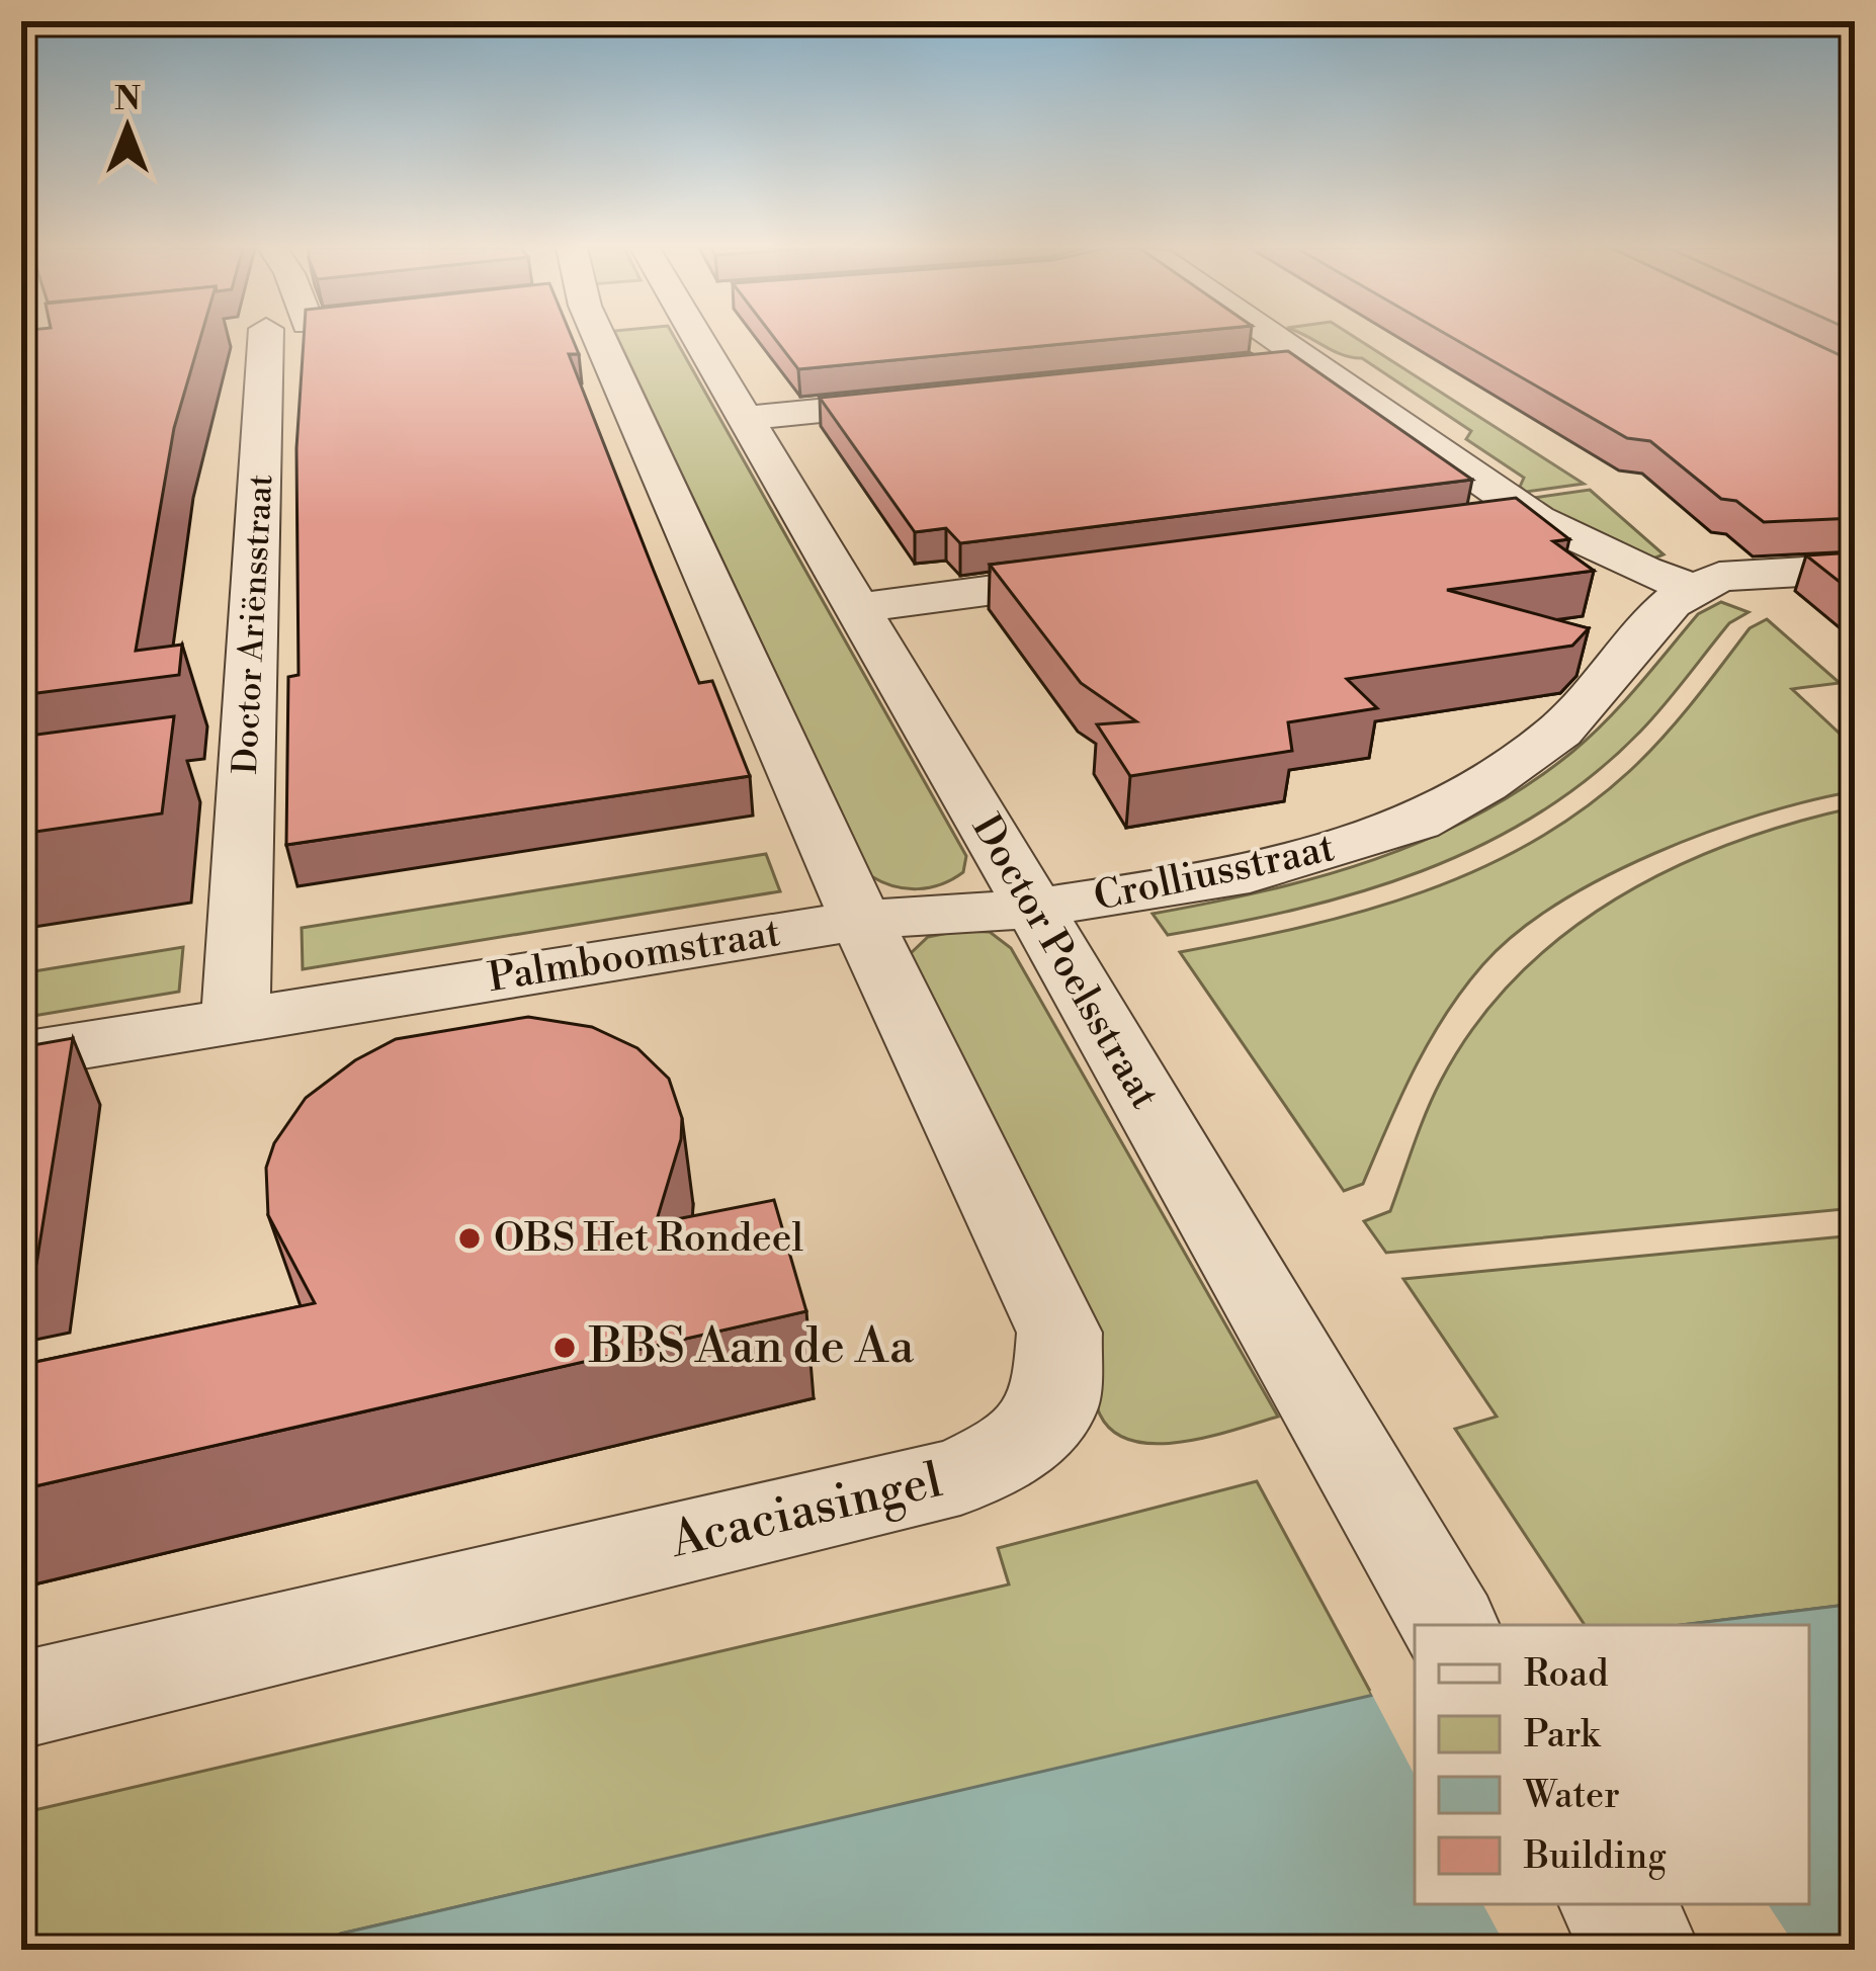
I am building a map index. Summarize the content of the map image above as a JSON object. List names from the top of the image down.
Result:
{
  "streets": {
    "street": [
      "Doctor Ariënsstraat",
      "Crolliusstraat",
      "Palmboomstraat",
      "Doctor Poelsstraat",
      "Acaciasingel"
    ]
  },
  "crossings": [
    ["Doctor Ariënsstraat", "Palmboomstraat"],
    ["Crolliusstraat", "Palmboomstraat"],
    ["Crolliusstraat", "Doctor Poelsstraat"],
    ["Palmboomstraat", "Doctor Poelsstraat"],
    ["Palmboomstraat", "Acaciasingel"]
  ],
  "places": ["OBS Het Rondeel", "BBS Aan de Aa"],
  "legend": [
    "Road",
    "Park",
    "Water",
    "Building"
  ],
  "north": "top"
}
